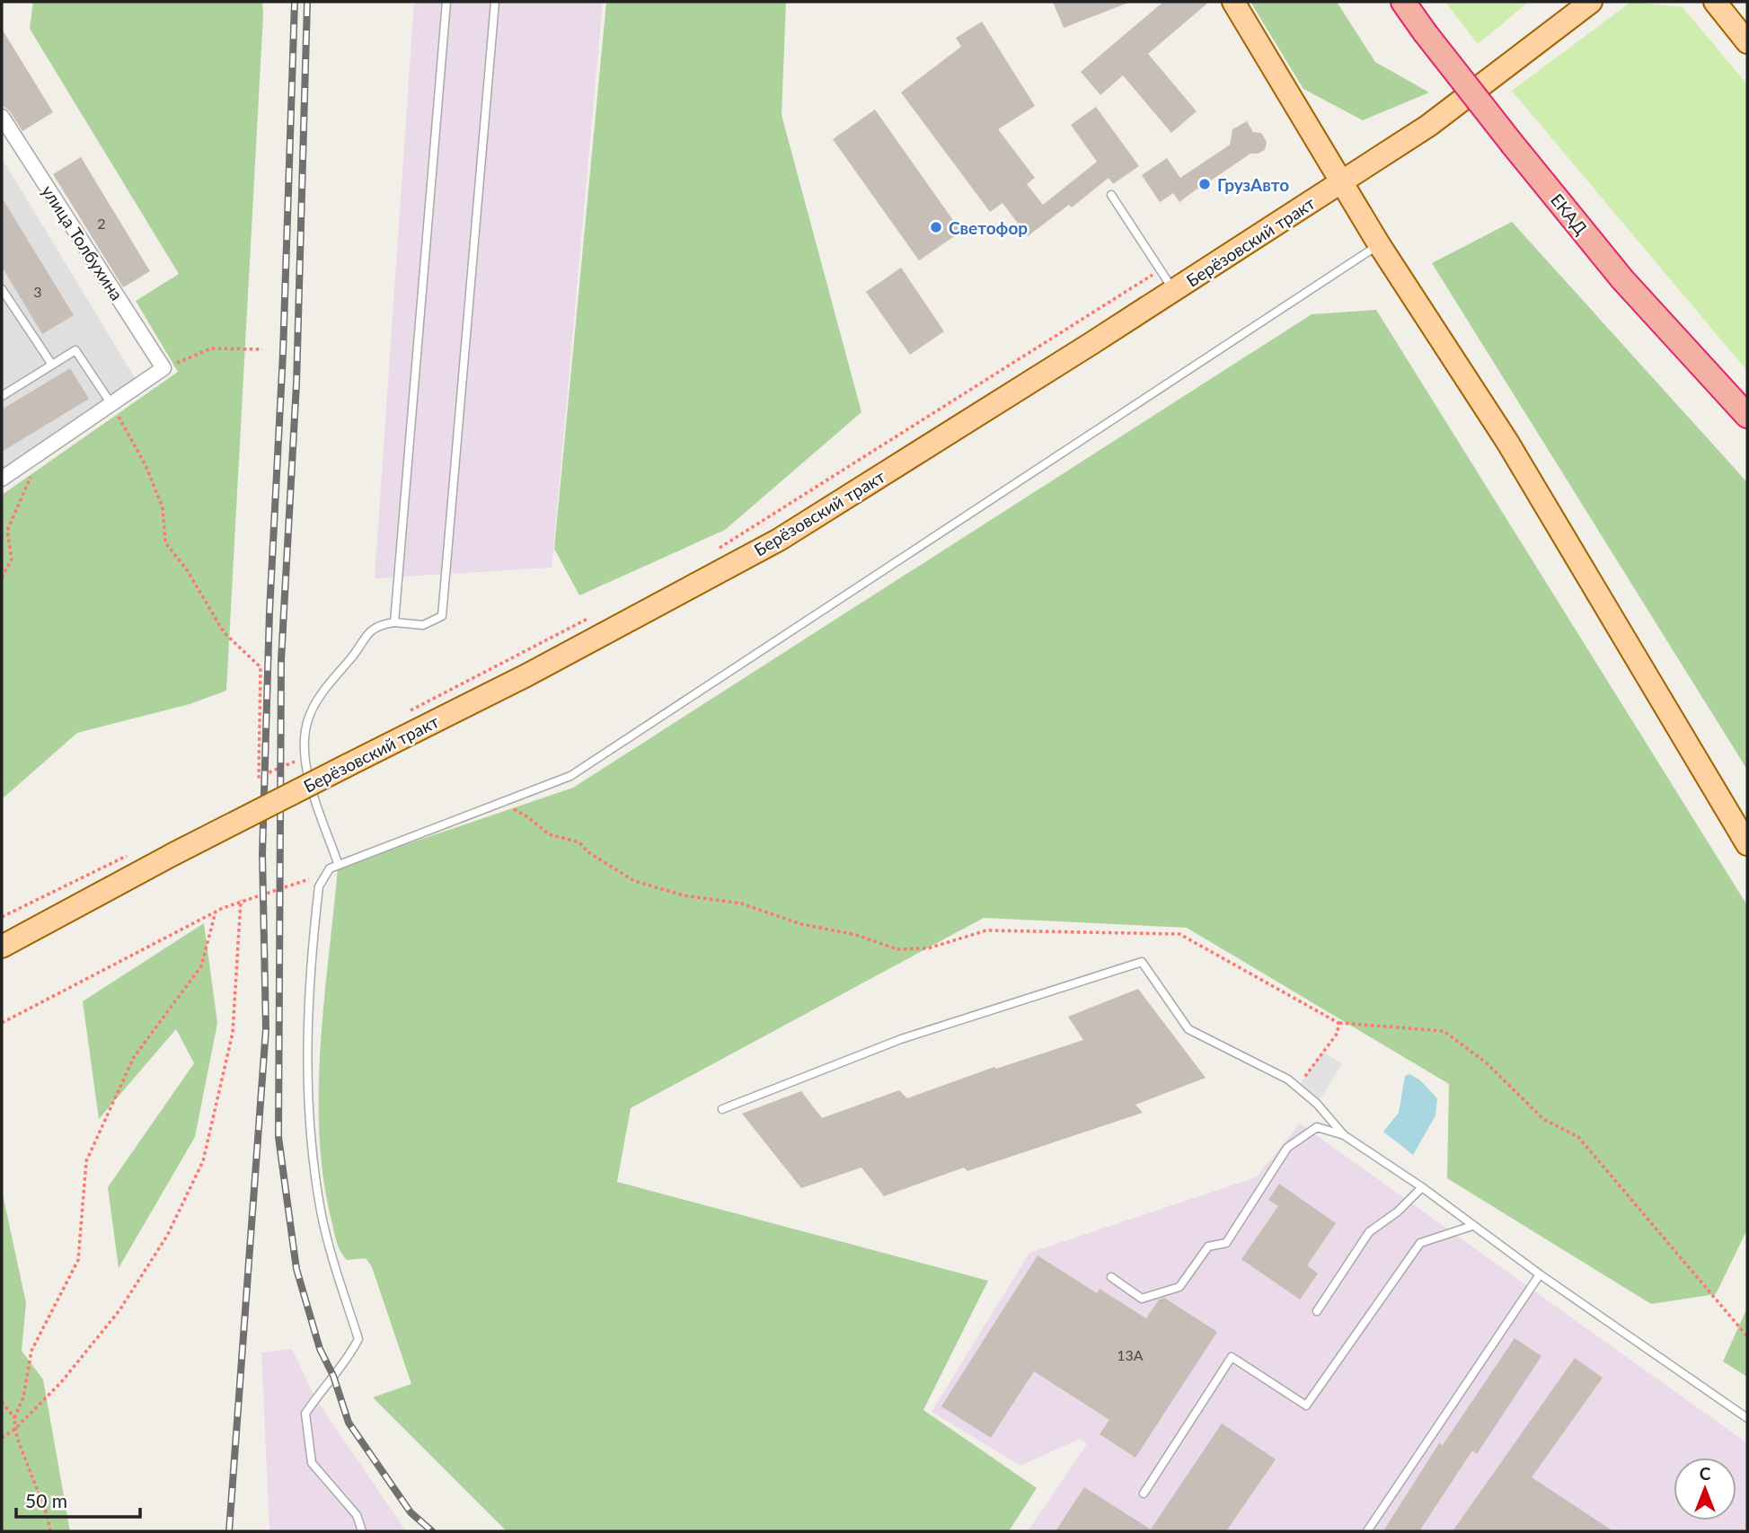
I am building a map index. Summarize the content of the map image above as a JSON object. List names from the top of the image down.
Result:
{
  "streets": {
    "highway": ["ЕКАД"],
    "main road": ["Берёзовский тракт"],
    "street": ["улица Толбухина"]
  },
  "places": ["ГрузАвто", "Светофор"],
  "house_numbers": ["2", "3", "13А"],
  "scale_bar": "50 m",
  "north": "top"
}
